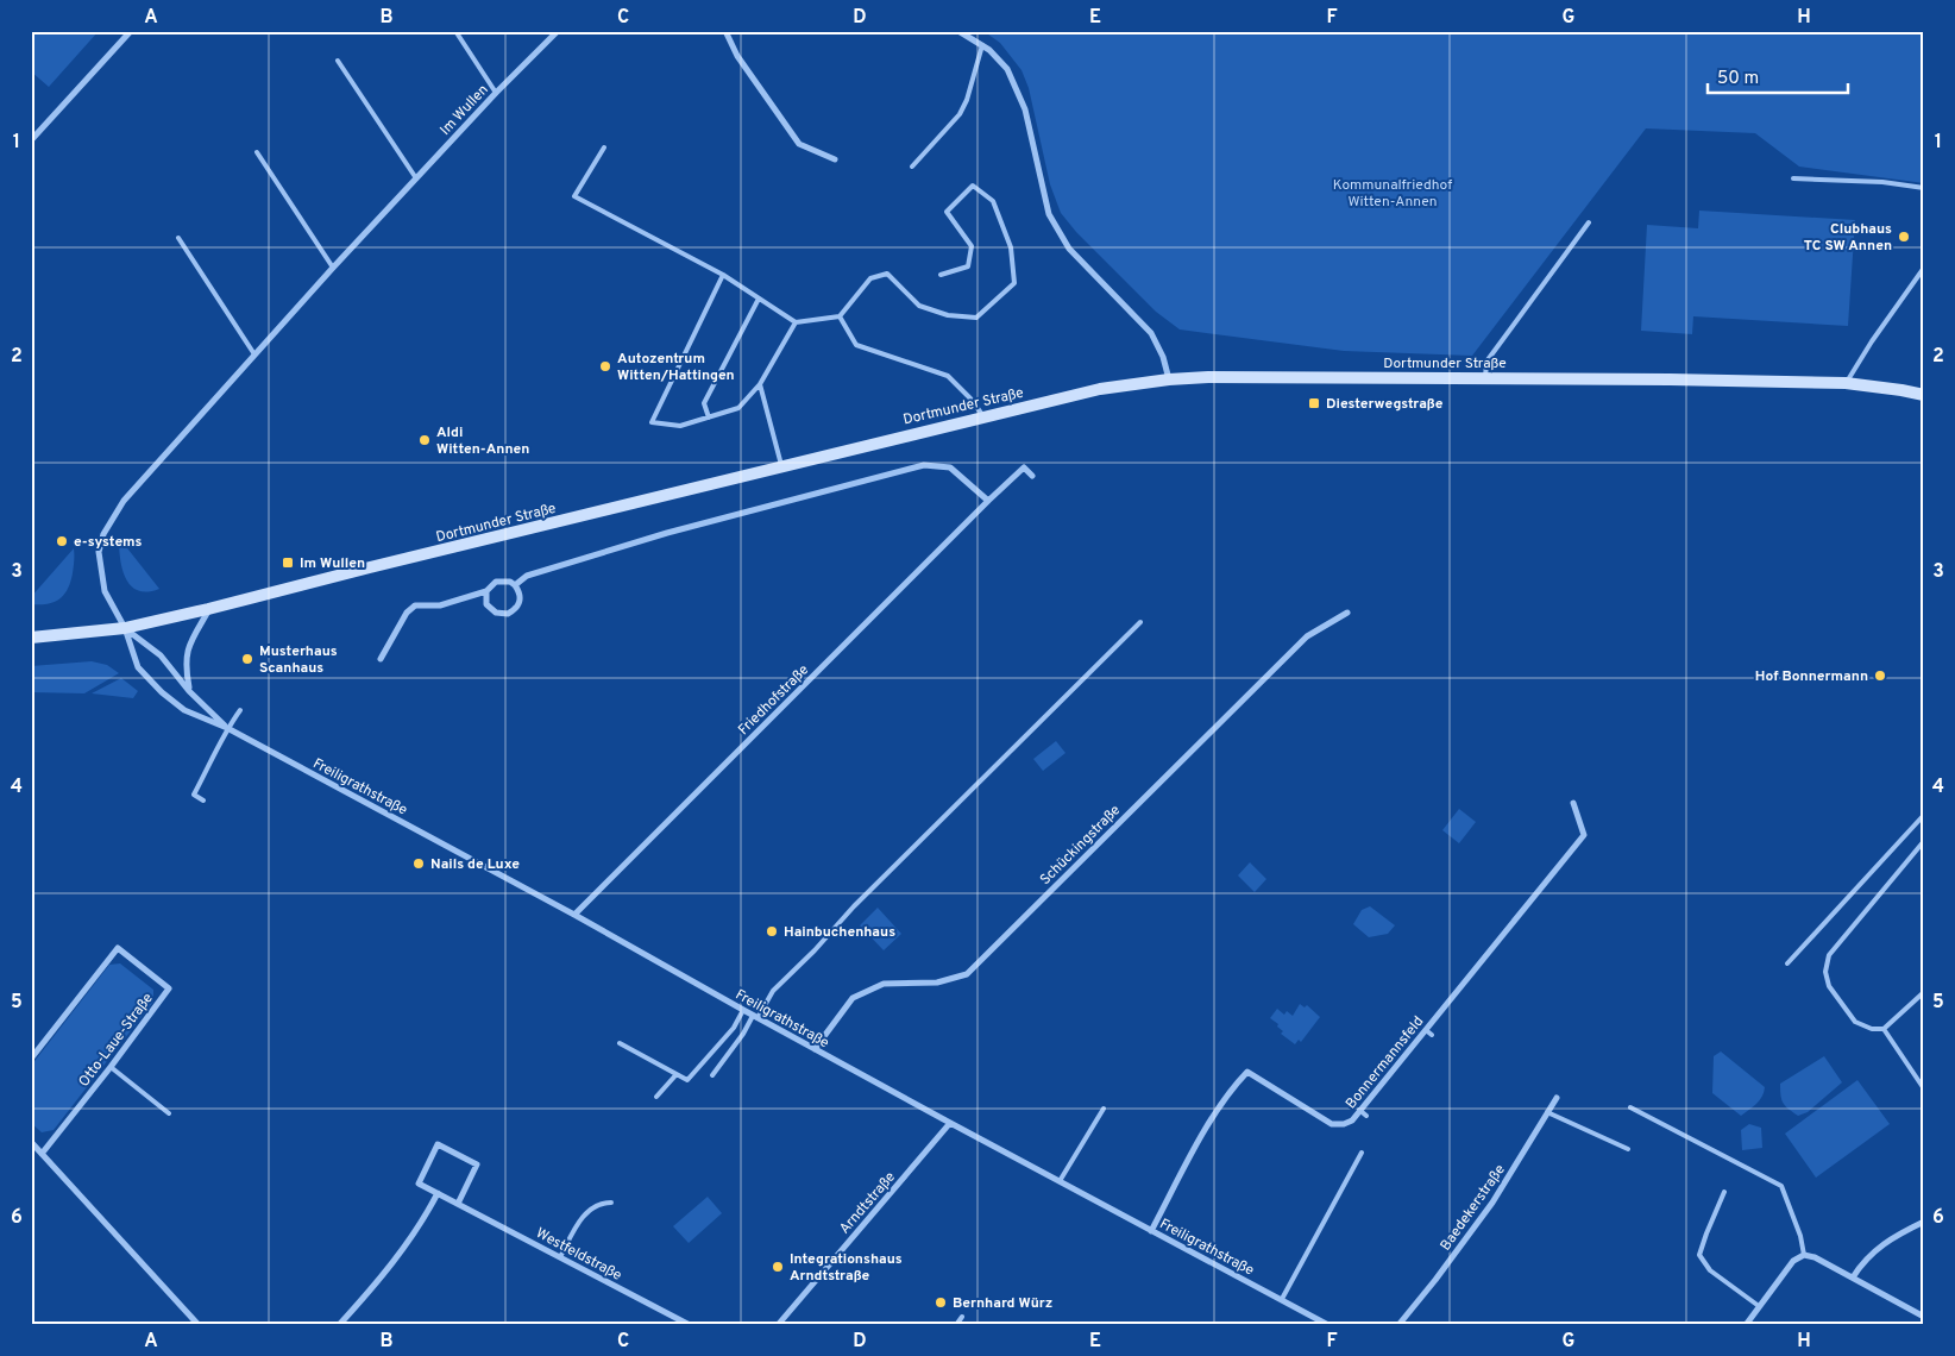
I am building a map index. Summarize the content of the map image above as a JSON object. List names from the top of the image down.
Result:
{
  "streets": {
    "main road": ["Dortmunder Straße"],
    "street": [
      "Im Wullen",
      "Friedhofstraße",
      "Freiligrathstraße",
      "Schückingstraße",
      "Otto-Laue-Straße",
      "Bonnermannsfeld",
      "Arndtstraße",
      "Baedekerstraße",
      "Westfeldstraße"
    ]
  },
  "crossings": [
    ["Im Wullen", "Dortmunder Straße"],
    ["Im Wullen", "Freiligrathstraße"],
    ["Dortmunder Straße", "Freiligrathstraße"],
    ["Friedhofstraße", "Freiligrathstraße"],
    ["Freiligrathstraße", "Schückingstraße"],
    ["Freiligrathstraße", "Bonnermannsfeld"],
    ["Freiligrathstraße", "Arndtstraße"]
  ],
  "parks": ["Kommunalfriedhof Witten-Annen"],
  "places": {
    "other": [
      "Clubhaus TC SW Annen",
      "Autozentrum Witten/Hattingen",
      "Aldi Witten-Annen",
      "e-systems",
      "Musterhaus Scanhaus",
      "Hof Bonnermann",
      "Nails de Luxe",
      "Hainbuchenhaus",
      "Integrationshaus Arndtstraße",
      "Bernhard Würz"
    ],
    "transit": ["Diesterwegstraße", "Im Wullen"]
  },
  "scale_bar": "50 m",
  "grid": {
    "columns": [
      "A",
      "B",
      "C",
      "D",
      "E",
      "F",
      "G",
      "H"
    ],
    "rows": [
      "1",
      "2",
      "3",
      "4",
      "5",
      "6"
    ]
  }
}
